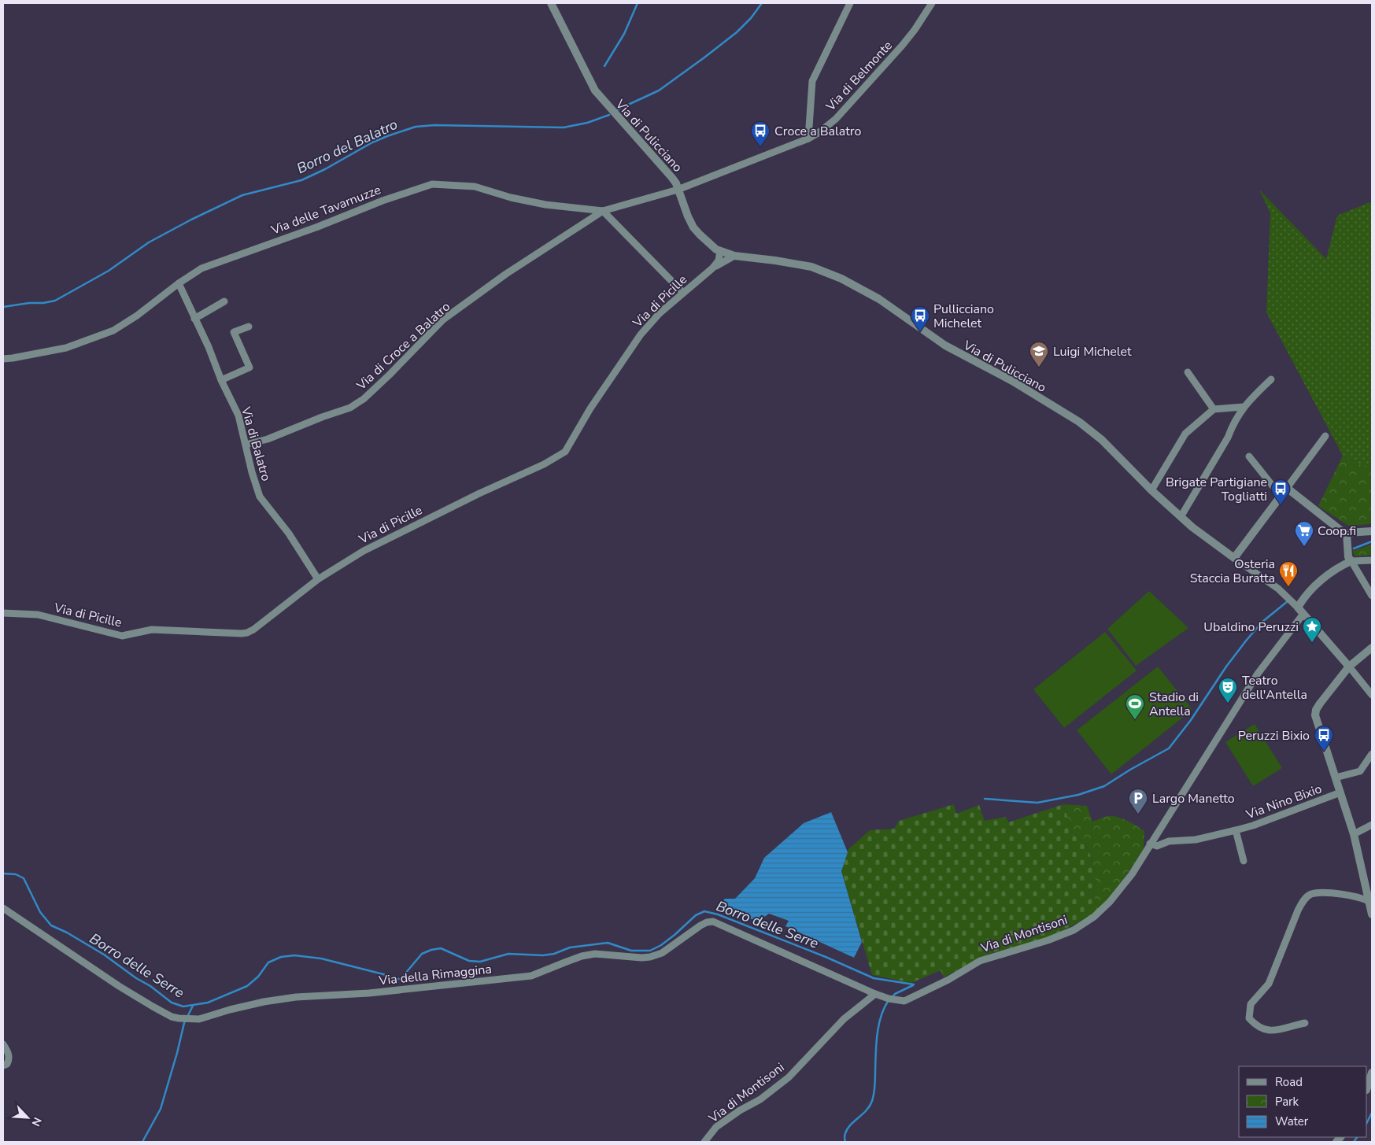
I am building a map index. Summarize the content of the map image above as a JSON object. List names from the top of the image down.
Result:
{
  "streets": {
    "street": [
      "Via di Belmonte",
      "Via di Pulicciano",
      "Via delle Tavarnuzze",
      "Via di Picille",
      "Via di Croce a Balatro",
      "Via di Balatro",
      "Via Nino Bixio",
      "Via di Montisoni",
      "Via della Rimaggina"
    ]
  },
  "crossings": [
    ["Via di Belmonte", "Via di Pulicciano"],
    ["Via di Belmonte", "Via delle Tavarnuzze"],
    ["Via di Pulicciano", "Via delle Tavarnuzze"],
    ["Via di Pulicciano", "Via di Picille"],
    ["Via di Pulicciano", "Via di Montisoni"],
    ["Via delle Tavarnuzze", "Via di Croce a Balatro"],
    ["Via delle Tavarnuzze", "Via di Balatro"],
    ["Via di Picille", "Via di Balatro"],
    ["Via di Croce a Balatro", "Via di Balatro"],
    ["Via Nino Bixio", "Via di Montisoni"],
    ["Via di Montisoni", "Via della Rimaggina"]
  ],
  "water": ["Borro del Balatro", "Borro delle Serre"],
  "places": {
    "bus stop": [
      "Croce a Balatro",
      "Pullicciano Michelet",
      "Brigate Partigiane Togliatti",
      "Peruzzi Bixio"
    ],
    "school or university": ["Luigi Michelet"],
    "supermarket": ["Coop.fi"],
    "restaurant": ["Osteria Staccia Buratta"],
    "place": ["Ubaldino Peruzzi"],
    "theatre": ["Teatro dell'Antella"],
    "sports": ["Stadio di Antella"],
    "parking": ["Largo Manetto"]
  },
  "legend": ["Road", "Park", "Water"],
  "north": "bottom right"
}
